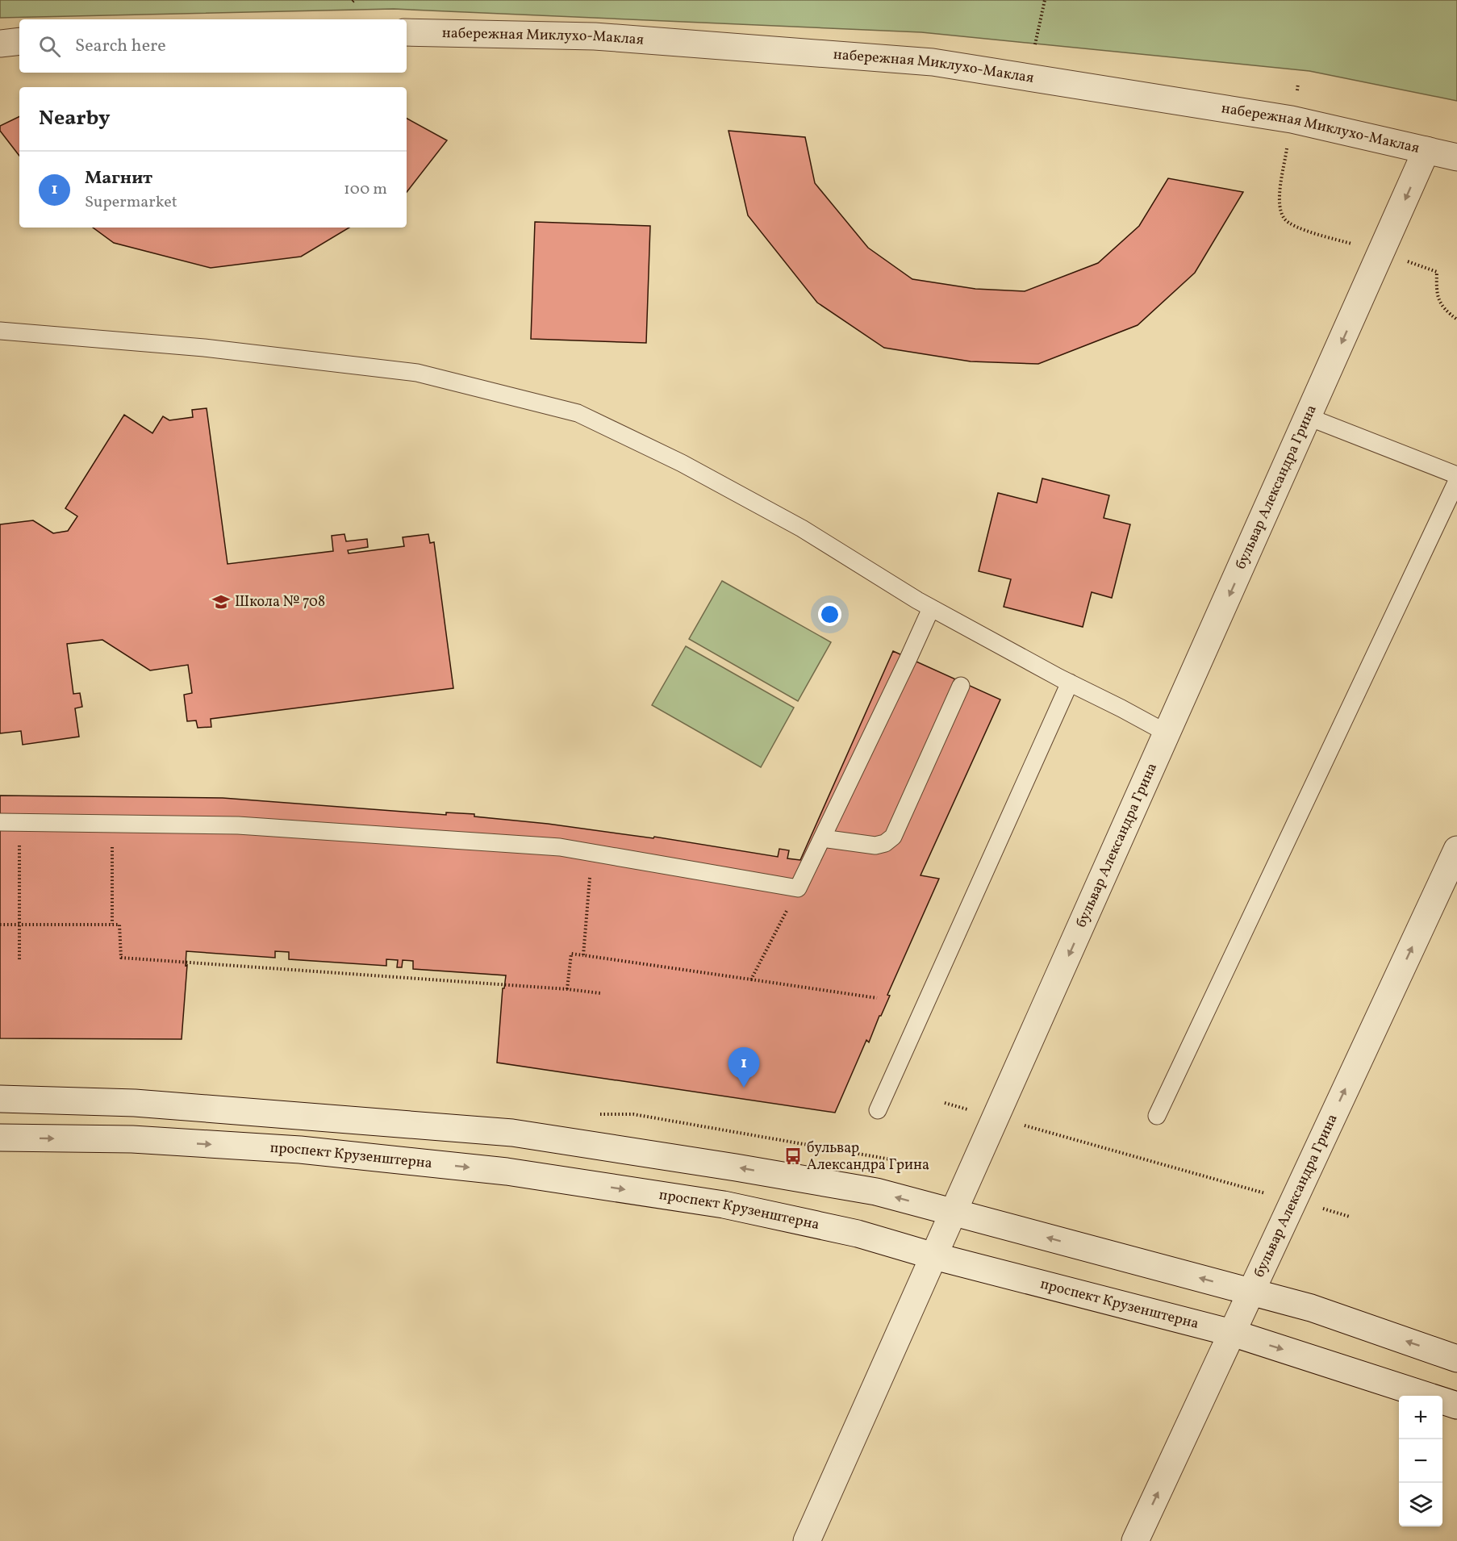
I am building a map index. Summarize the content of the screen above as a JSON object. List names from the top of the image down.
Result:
{
  "streets": {
    "street": ["набережная Миклухо-Маклая", "бульвар Александра Грина", "проспект Крузенштерна"]
  },
  "crossings": [
    ["набережная Миклухо-Маклая", "бульвар Александра Грина"],
    ["бульвар Александра Грина", "проспект Крузенштерна"]
  ],
  "places": {
    "school or university": ["Школа № 708"],
    "bus stop": ["бульвар Александра Грина"]
  },
  "page": {
    "search": "Search here",
    "heading": "Nearby",
    "list": [
      {
        "mark": "1",
        "name": "Магнит",
        "note": "Supermarket",
        "value": "100 m"
      }
    ],
    "pins": "1",
    "map_buttons": ["+", "−"]
  }
}
